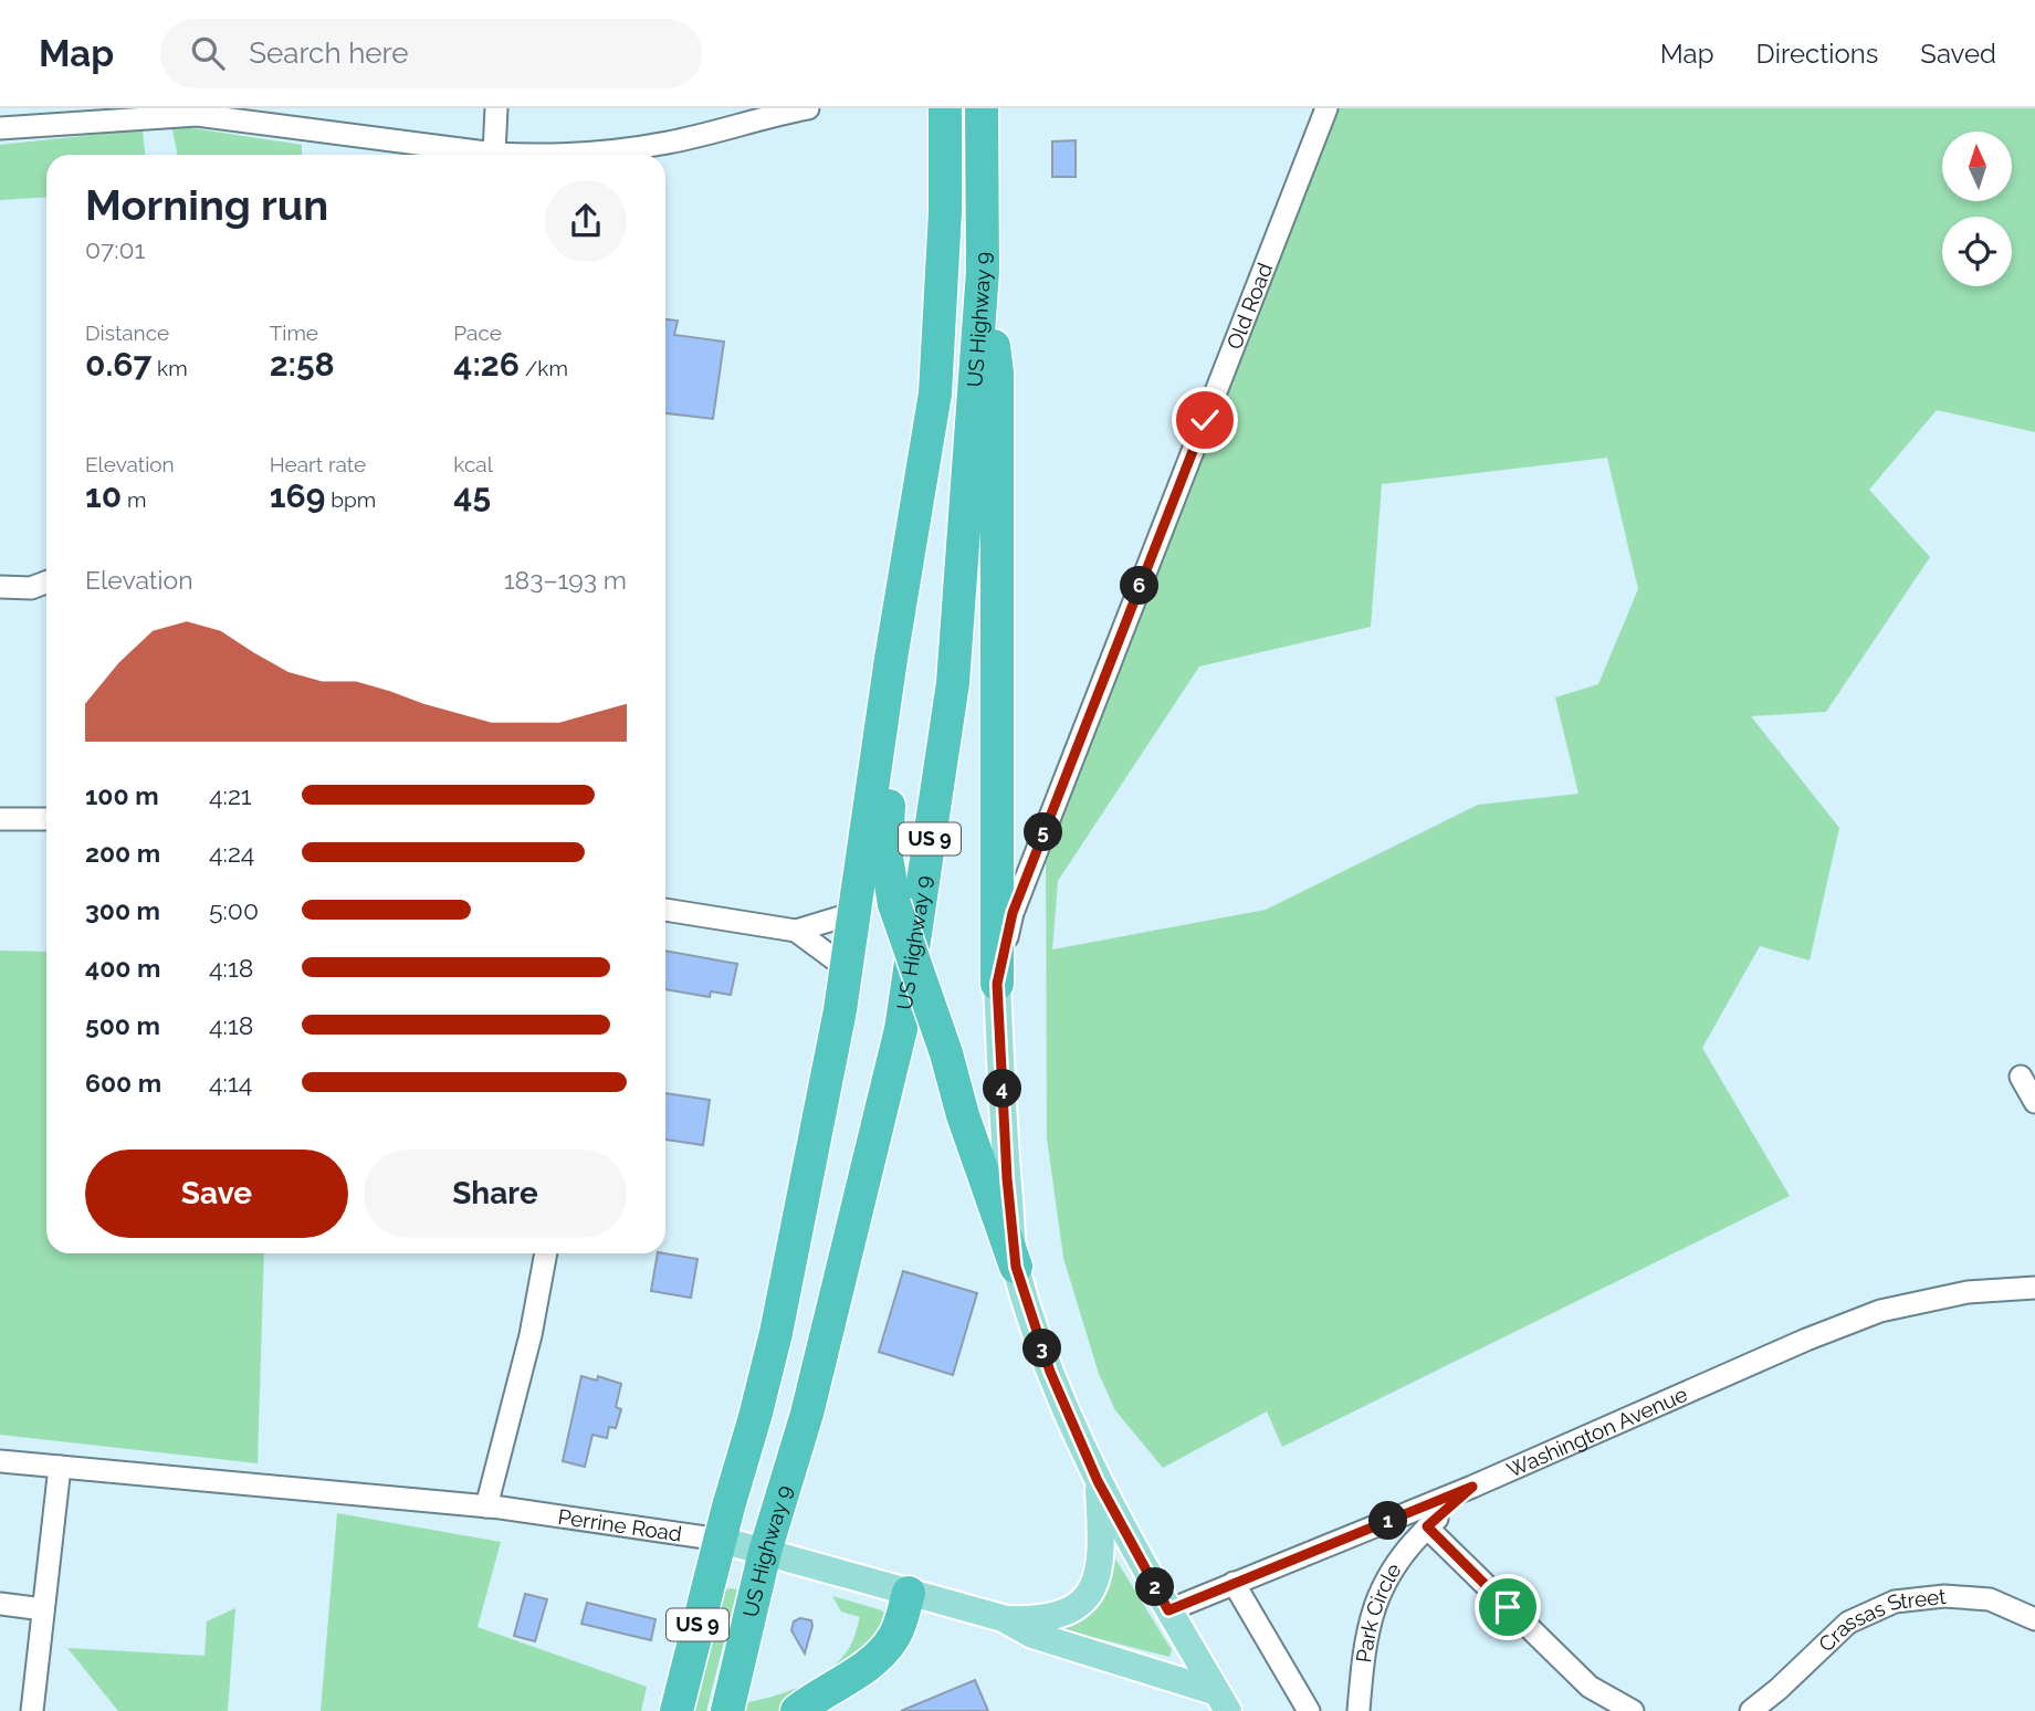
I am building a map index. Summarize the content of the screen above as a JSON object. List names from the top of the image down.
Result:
{
  "streets": {
    "highway": ["US Highway 9", "US 9"],
    "main road": ["Perrine Road"],
    "street": [
      "Old Road",
      "Washington Avenue",
      "Park Circle",
      "Crassas Street"
    ]
  },
  "crossings": [
    ["US Highway 9", "Perrine Road"],
    ["Washington Avenue", "Park Circle"]
  ],
  "north": "top",
  "page": {
    "header": "Map",
    "search": "Search here",
    "nav": ["Map", "Directions", "Saved"],
    "heading": ["Morning run", "07:01"],
    "stats": [
      ["Distance", "0.67 km"],
      ["Time", "2:58"],
      ["Pace", "4:26 /km"],
      ["Elevation", "10 m"],
      ["Heart rate", "169 bpm"],
      ["kcal", "45"]
    ],
    "chart": ["Elevation", "183–193 m"],
    "pins": [
      "6",
      "5",
      "4",
      "3",
      "1",
      "2"
    ],
    "list": [
      {
        "name": "100 m",
        "note": "4:21"
      },
      {
        "name": "200 m",
        "note": "4:24"
      },
      {
        "name": "300 m",
        "note": "5:00"
      },
      {
        "name": "400 m",
        "note": "4:18"
      },
      {
        "name": "500 m",
        "note": "4:18"
      },
      {
        "name": "600 m",
        "note": "4:14"
      }
    ],
    "buttons": ["Save", "Share"]
  }
}
